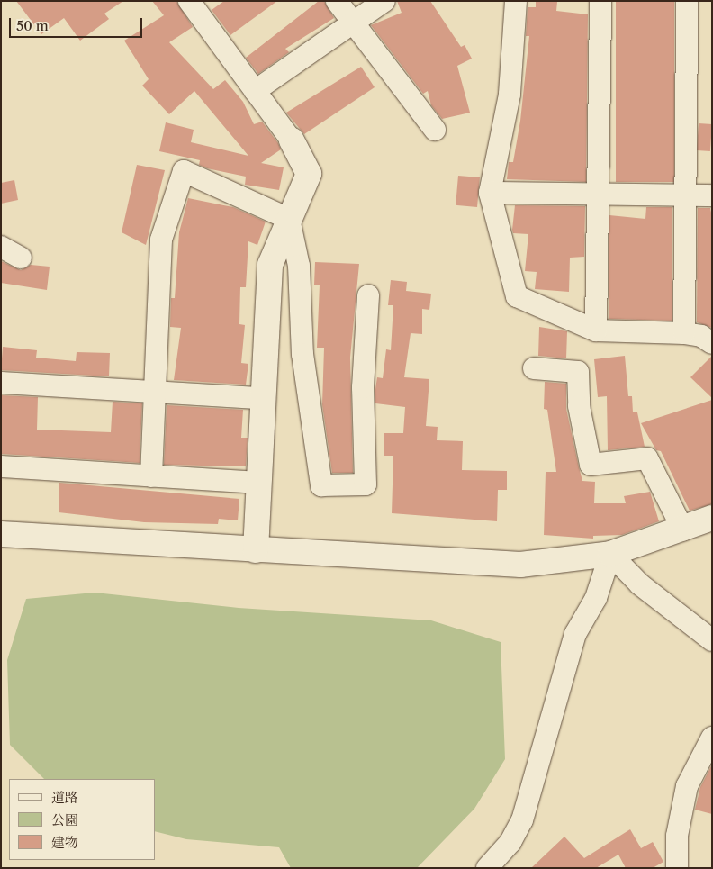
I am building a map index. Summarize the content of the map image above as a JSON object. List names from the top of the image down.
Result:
{
  "legend": ["道路", "公園", "建物"],
  "scale_bar": "50 m"
}
